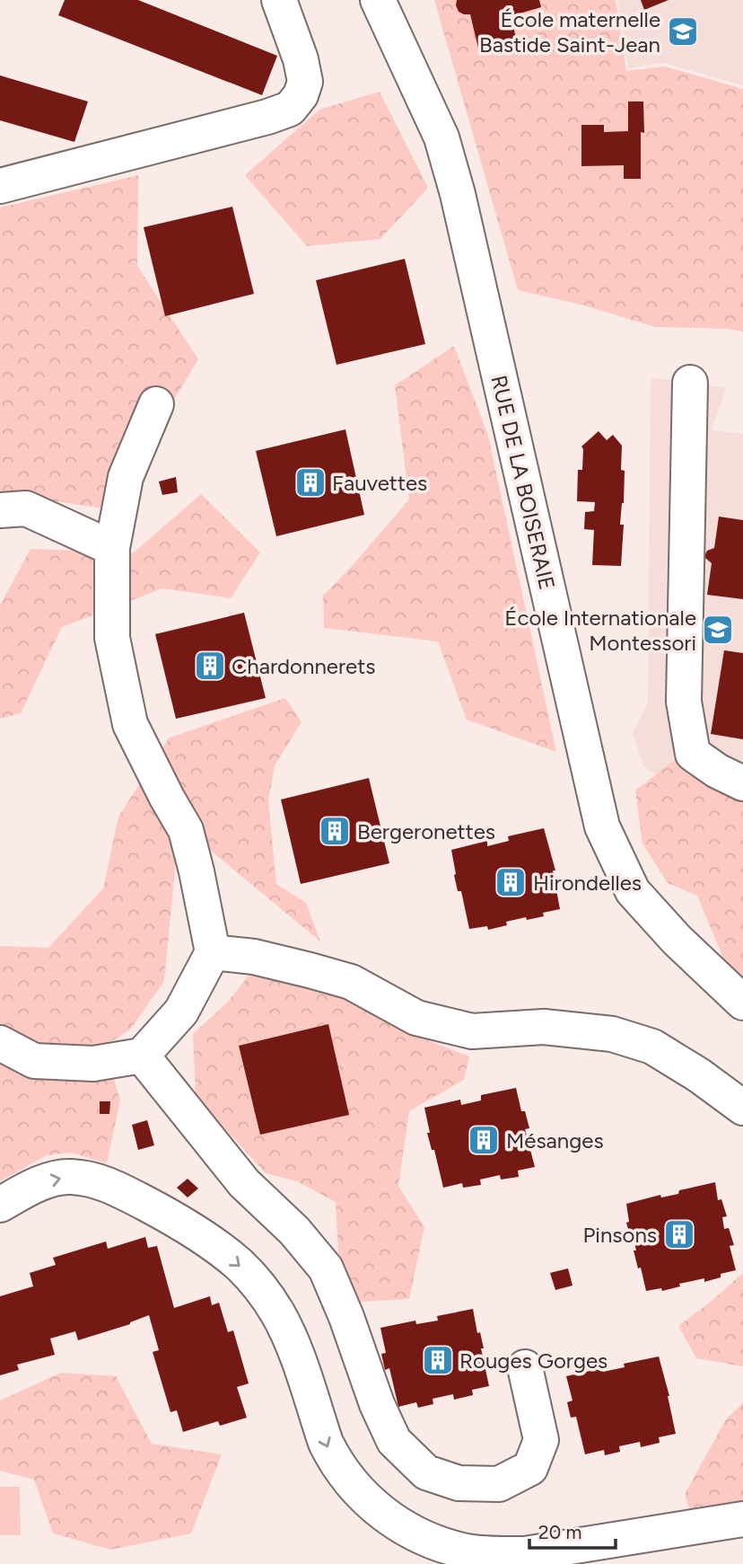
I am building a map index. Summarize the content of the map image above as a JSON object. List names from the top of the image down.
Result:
{
  "streets": {
    "street": ["RUE DE LA BOISERAIE"]
  },
  "places": {
    "school or university": ["École maternelle Bastide Saint-Jean", "École Internationale Montessori"],
    "building": [
      "Fauvettes",
      "Chardonnerets",
      "Bergeronettes",
      "Hirondelles",
      "Mésanges",
      "Pinsons",
      "Rouges Gorges"
    ]
  },
  "scale_bar": "20 m"
}
